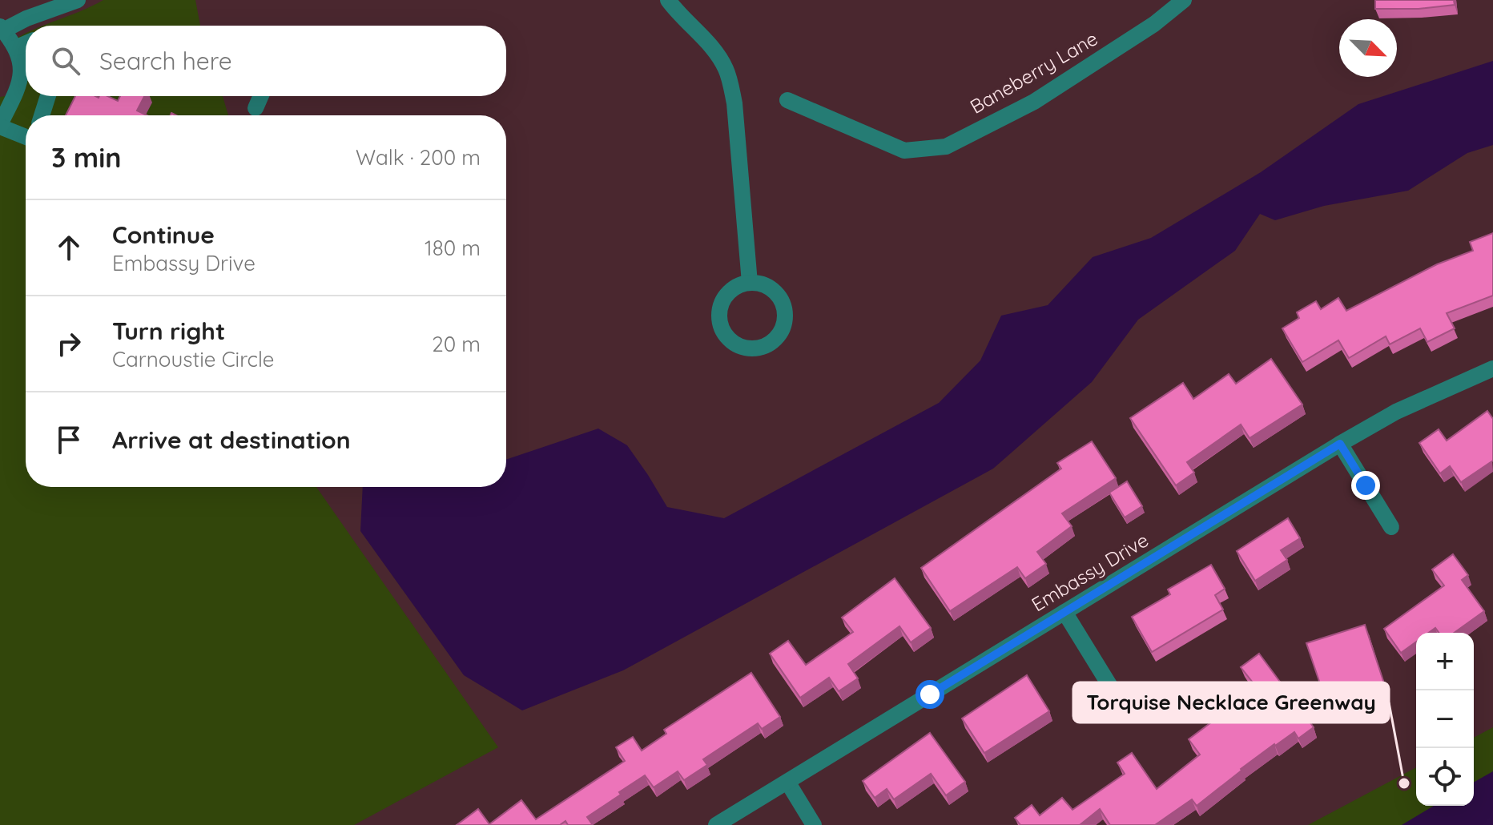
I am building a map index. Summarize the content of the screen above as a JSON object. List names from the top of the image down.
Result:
{
  "streets": {
    "street": ["Baneberry Lane", "Embassy Drive"]
  },
  "places": ["Torquise Necklace Greenway"],
  "north": "bottom right",
  "page": {
    "search": "Search here",
    "heading": ["3 min", "Walk · 200 m"],
    "list": [
      ["Continue", "Embassy Drive", "180 m"],
      ["Turn right", "Carnoustie Circle", "20 m"],
      "Arrive at destination"
    ],
    "map_buttons": ["+", "−"]
  }
}
